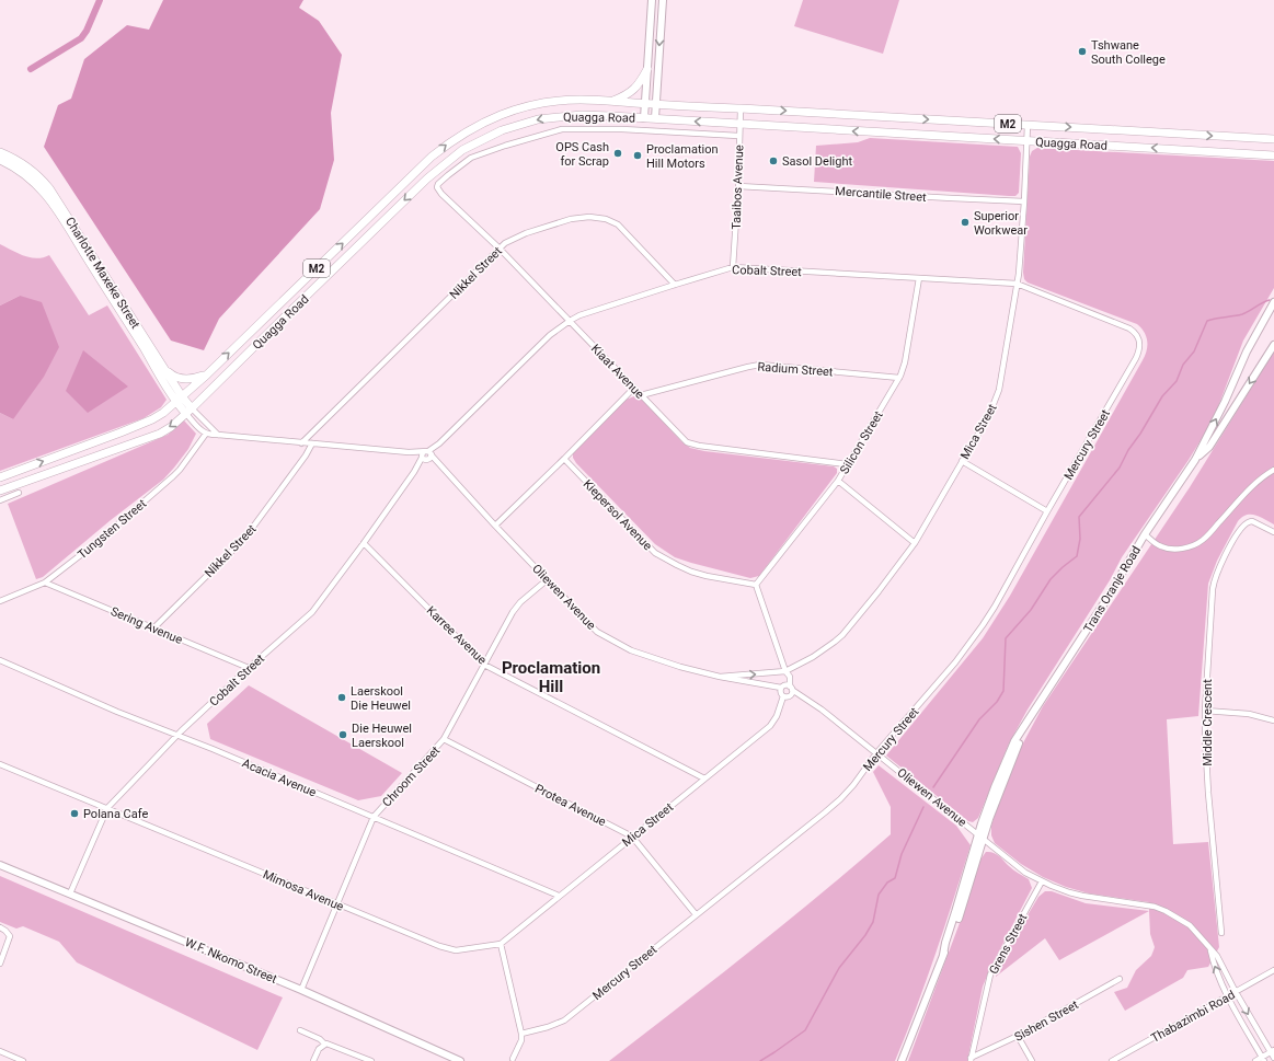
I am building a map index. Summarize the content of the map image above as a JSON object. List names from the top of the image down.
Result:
{
  "streets": {
    "main road": [
      "Quagga Road",
      "M2",
      "Charlotte Maxeke Street",
      "Trans Oranje Road",
      "W.F. Nkomo Street"
    ],
    "street": [
      "Taaibos Avenue",
      "Mercantile Street",
      "Cobalt Street",
      "Nikkel Street",
      "Radium Street",
      "Kiaat Avenue",
      "Mica Street",
      "Silicon Street",
      "Mercury Street",
      "Kiepersol Avenue",
      "Tungsten Street",
      "Oliewen Avenue",
      "Sering Avenue",
      "Karree Avenue",
      "Middle Crescent",
      "Chroom Street",
      "Acacia Avenue",
      "Protea Avenue",
      "Mimosa Avenue",
      "Grens Street",
      "Thabazimbi Road",
      "Sishen Street"
    ]
  },
  "crossings": [
    ["Quagga Road", "Taaibos Avenue"],
    ["Quagga Road", "Charlotte Maxeke Street"],
    ["Quagga Road", "Mica Street"],
    ["Taaibos Avenue", "Mercantile Street"],
    ["Taaibos Avenue", "Cobalt Street"],
    ["Taaibos Avenue", "Kiaat Avenue"],
    ["Mercantile Street", "Mica Street"],
    ["Cobalt Street", "Nikkel Street"],
    ["Cobalt Street", "Kiaat Avenue"],
    ["Cobalt Street", "Mica Street"],
    ["Cobalt Street", "Silicon Street"],
    ["Cobalt Street", "Mercury Street"],
    ["Cobalt Street", "Oliewen Avenue"],
    ["Cobalt Street", "Sering Avenue"],
    ["Cobalt Street", "Karree Avenue"],
    ["Cobalt Street", "Acacia Avenue"],
    ["Cobalt Street", "Mimosa Avenue"],
    ["Cobalt Street", "W.F. Nkomo Street"],
    ["Nikkel Street", "Kiaat Avenue"],
    ["Nikkel Street", "Sering Avenue"],
    ["Radium Street", "Kiaat Avenue"],
    ["Radium Street", "Silicon Street"],
    ["Kiaat Avenue", "Silicon Street"],
    ["Mica Street", "Oliewen Avenue"],
    ["Mica Street", "Karree Avenue"],
    ["Mica Street", "Acacia Avenue"],
    ["Mica Street", "Protea Avenue"],
    ["Mica Street", "Mimosa Avenue"],
    ["Silicon Street", "Kiepersol Avenue"],
    ["Mercury Street", "Oliewen Avenue"],
    ["Mercury Street", "Protea Avenue"],
    ["Tungsten Street", "Sering Avenue"],
    ["Trans Oranje Road", "Oliewen Avenue"],
    ["Oliewen Avenue", "Chroom Street"],
    ["Karree Avenue", "Chroom Street"],
    ["Chroom Street", "Acacia Avenue"],
    ["Chroom Street", "Protea Avenue"],
    ["Chroom Street", "Mimosa Avenue"],
    ["Chroom Street", "W.F. Nkomo Street"],
    ["Grens Street", "Sishen Street"]
  ],
  "districts": ["Proclamation Hill"],
  "places": [
    "Tshwane South College",
    "OPS Cash for Scrap",
    "Proclamation Hill Motors",
    "Sasol Delight",
    "Superior Workwear",
    "Laerskool Die Heuwel",
    "Die Heuwel Laerskool",
    "Polana Cafe"
  ]
}
